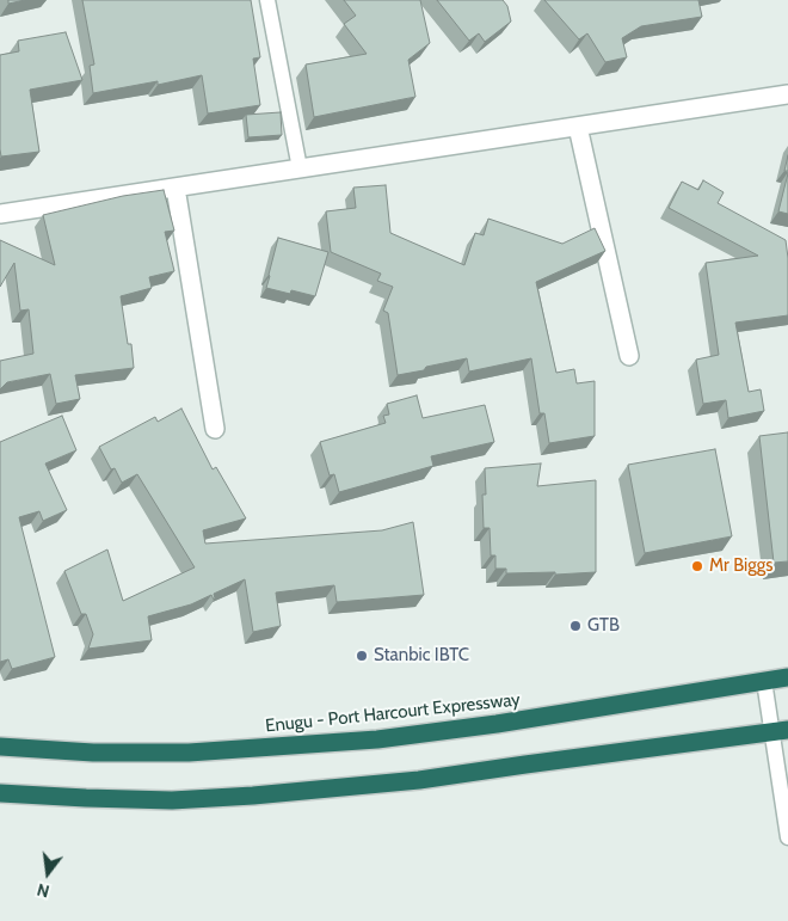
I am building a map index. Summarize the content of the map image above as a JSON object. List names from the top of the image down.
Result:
{
  "streets": {
    "highway": ["Enugu - Port Harcourt Expressway"]
  },
  "places": ["Mr Biggs", "GTB", "Stanbic IBTC"],
  "north": "bottom"
}
